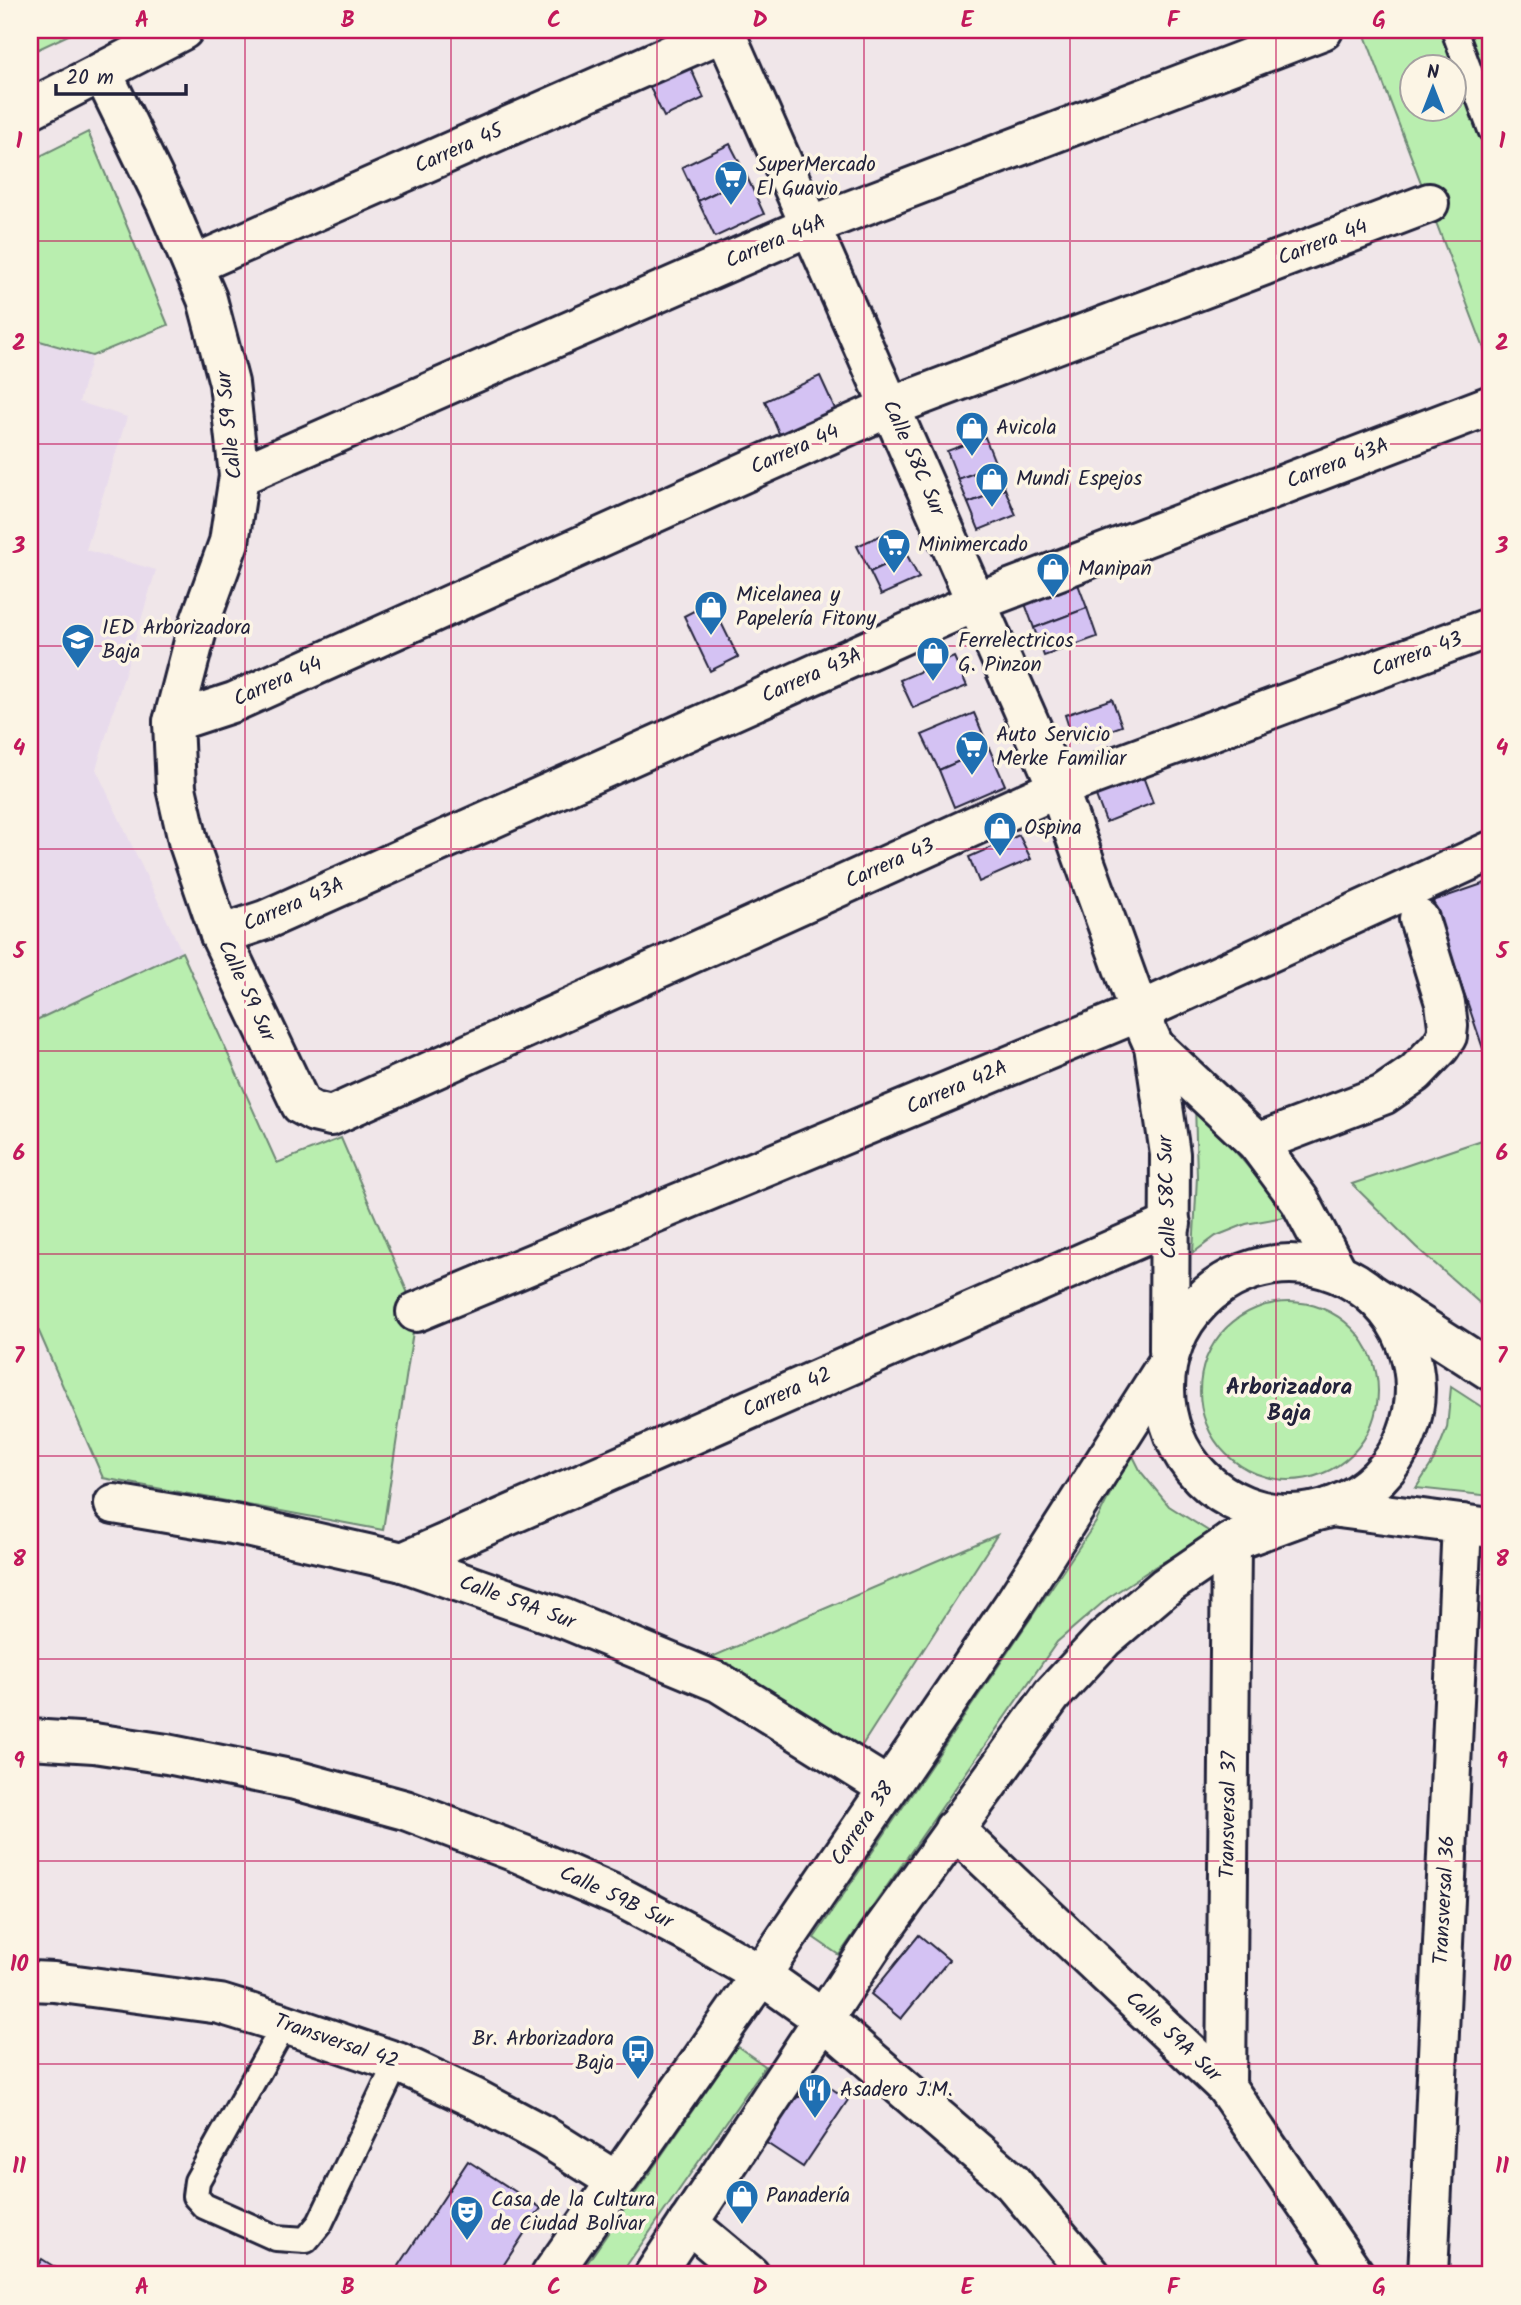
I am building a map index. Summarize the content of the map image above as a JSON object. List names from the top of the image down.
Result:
{
  "streets": {
    "street": [
      "Carrera 45",
      "Carrera 44A",
      "Carrera 44",
      "Calle 59 Sur",
      "Calle 58C Sur",
      "Carrera 43A",
      "Carrera 43",
      "Carrera 42A",
      "Carrera 42",
      "Calle 59A Sur",
      "Transversal 37",
      "Carrera 38",
      "Calle 59B Sur",
      "Transversal 36",
      "Transversal 42"
    ]
  },
  "crossings": [
    ["Carrera 45", "Calle 59 Sur"],
    ["Carrera 45", "Calle 58C Sur"],
    ["Carrera 44A", "Calle 59 Sur"],
    ["Carrera 44A", "Calle 58C Sur"],
    ["Carrera 44", "Calle 59 Sur"],
    ["Carrera 44", "Calle 58C Sur"],
    ["Calle 59 Sur", "Carrera 43A"],
    ["Calle 59 Sur", "Carrera 43"],
    ["Calle 58C Sur", "Carrera 43A"],
    ["Calle 58C Sur", "Carrera 43"],
    ["Calle 58C Sur", "Carrera 42A"],
    ["Calle 58C Sur", "Carrera 42"],
    ["Calle 58C Sur", "Carrera 38"],
    ["Carrera 42", "Calle 59A Sur"],
    ["Calle 59A Sur", "Transversal 37"],
    ["Calle 59A Sur", "Carrera 38"],
    ["Carrera 38", "Calle 59B Sur"],
    ["Carrera 38", "Transversal 42"]
  ],
  "districts": ["Arborizadora Baja"],
  "places": {
    "supermarket": ["SuperMercado El Guavio", "Minimercado", "Auto Servicio Merke Familiar"],
    "shop": [
      "Avicola",
      "Mundi Espejos",
      "Manipan",
      "Micelanea y Papelería Fitony",
      "Ferrelectricos G. Pinzon",
      "Ospina",
      "Panadería"
    ],
    "school or university": ["IED Arborizadora Baja"],
    "bus stop": ["Br. Arborizadora Baja"],
    "restaurant": ["Asadero J.M."],
    "theatre": ["Casa de la Cultura de Ciudad Bolívar"]
  },
  "scale_bar": "20 m",
  "north": "top",
  "grid": {
    "columns": [
      "A",
      "B",
      "C",
      "D",
      "E",
      "F",
      "G"
    ],
    "rows": [
      "1",
      "2",
      "3",
      "4",
      "5",
      "6",
      "7",
      "8",
      "9",
      "10",
      "11"
    ]
  }
}
